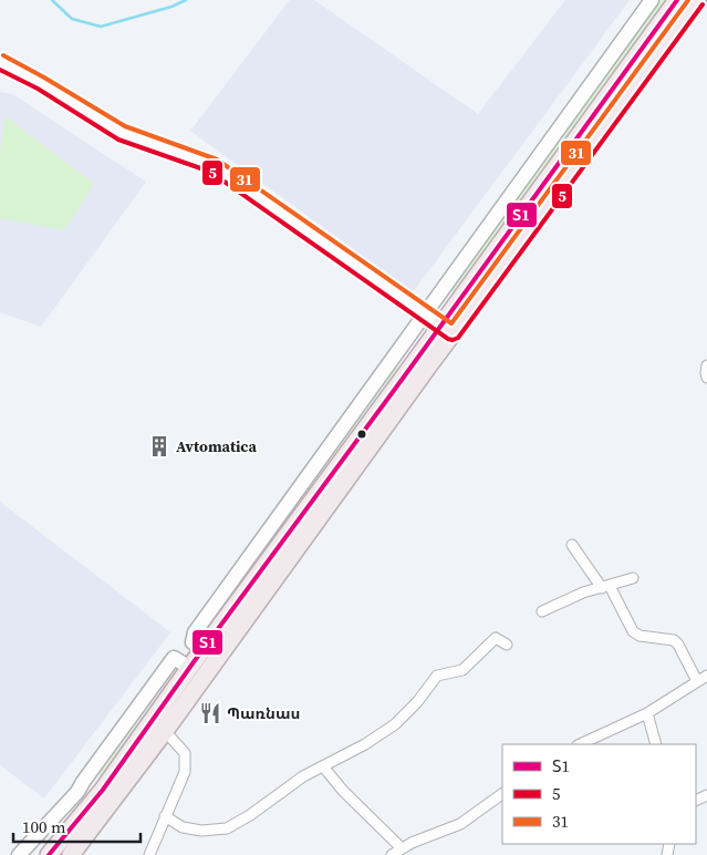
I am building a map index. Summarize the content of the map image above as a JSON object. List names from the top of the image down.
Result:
{
  "places": {
    "building": ["Avtomatica"],
    "restaurant": ["Պառնաս"]
  },
  "lines": ["transit line Տ1", "transit line 31", "transit line 5"],
  "legend": ["Տ1", "5", "31"],
  "scale_bar": "100 m"
}
